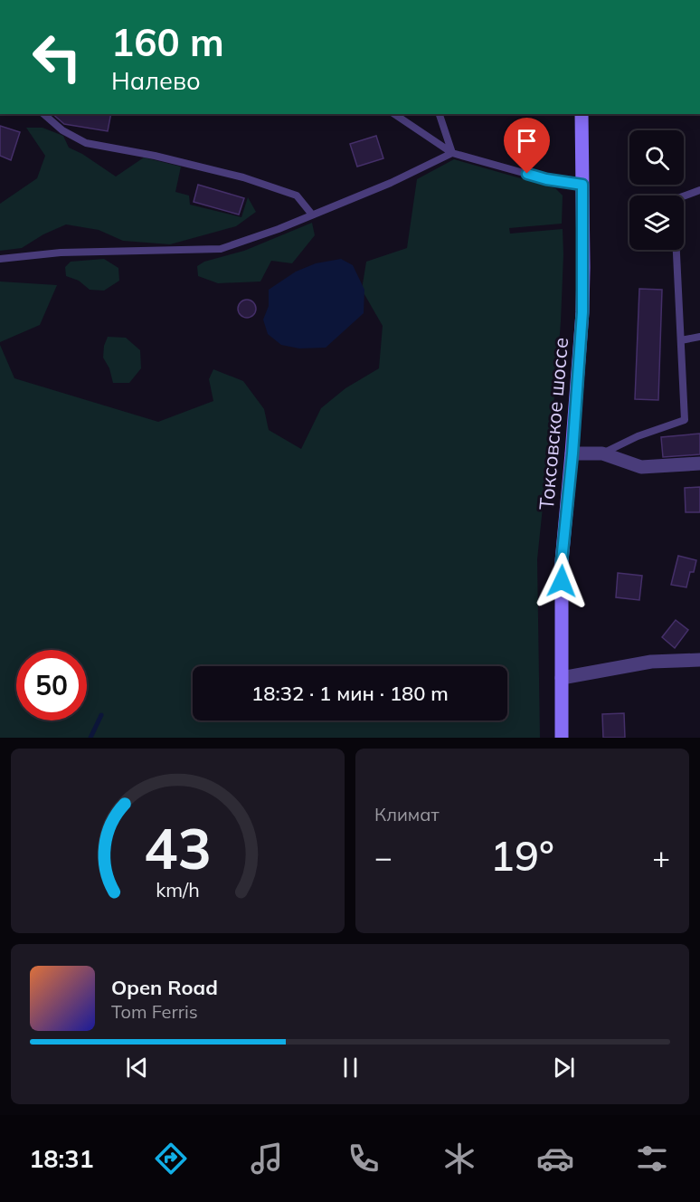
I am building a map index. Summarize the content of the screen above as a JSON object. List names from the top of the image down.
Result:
{
  "streets": {
    "main road": ["Токсовское шоссе"]
  },
  "page": {
    "turn": ["160 m", "Налево"],
    "limit": "50",
    "trip": "18:32 · 1 мин · 180 m",
    "tile": "Климат",
    "heat": ["−", "19°", "+"],
    "song": ["Open Road", "Tom Ferris"],
    "tabs": "18:31",
    "gauge": ["43", "km/h"]
  }
}
